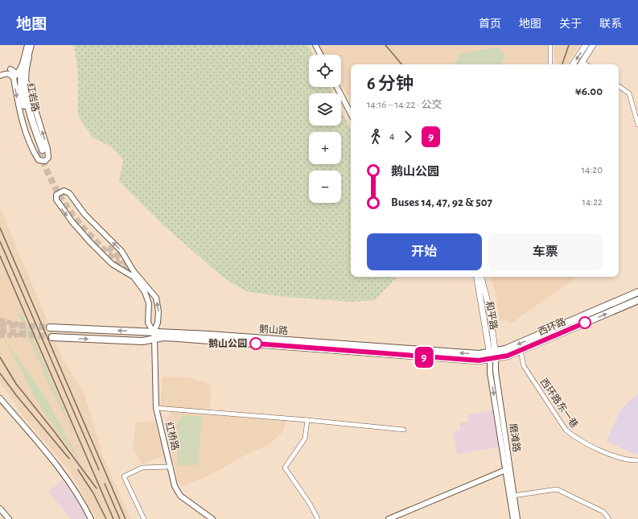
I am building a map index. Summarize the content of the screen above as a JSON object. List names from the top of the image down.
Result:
{
  "streets": {
    "main road": [
      "红岩路",
      "和平路",
      "西环路",
      "鹅山路"
    ],
    "street": ["西环路东一巷", "红桥路", "磨滩路"]
  },
  "crossings": [
    ["和平路", "西环路"],
    ["和平路", "鹅山路"],
    ["和平路", "磨滩路"],
    ["西环路", "鹅山路"],
    ["西环路", "西环路东一巷"],
    ["西环路", "磨滩路"],
    ["鹅山路", "红桥路"],
    ["鹅山路", "磨滩路"]
  ],
  "places": ["鹅山公园"],
  "lines": ["bus line 9"],
  "page": {
    "header": "地图",
    "nav": [
      "首页",
      "地图",
      "关于",
      "联系"
    ],
    "on_map": "9",
    "map_buttons": ["+", "−"],
    "heading": ["6 分钟", "14:16 – 14:22 · 公交", "¥6.00"],
    "legs": ["4", "9"],
    "list": [
      {
        "name": "鹅山公园",
        "value": "14:20"
      },
      {
        "name": "Buses 14, 47, 92 & 507",
        "value": "14:22"
      }
    ],
    "buttons": ["开始", "车票"]
  }
}
